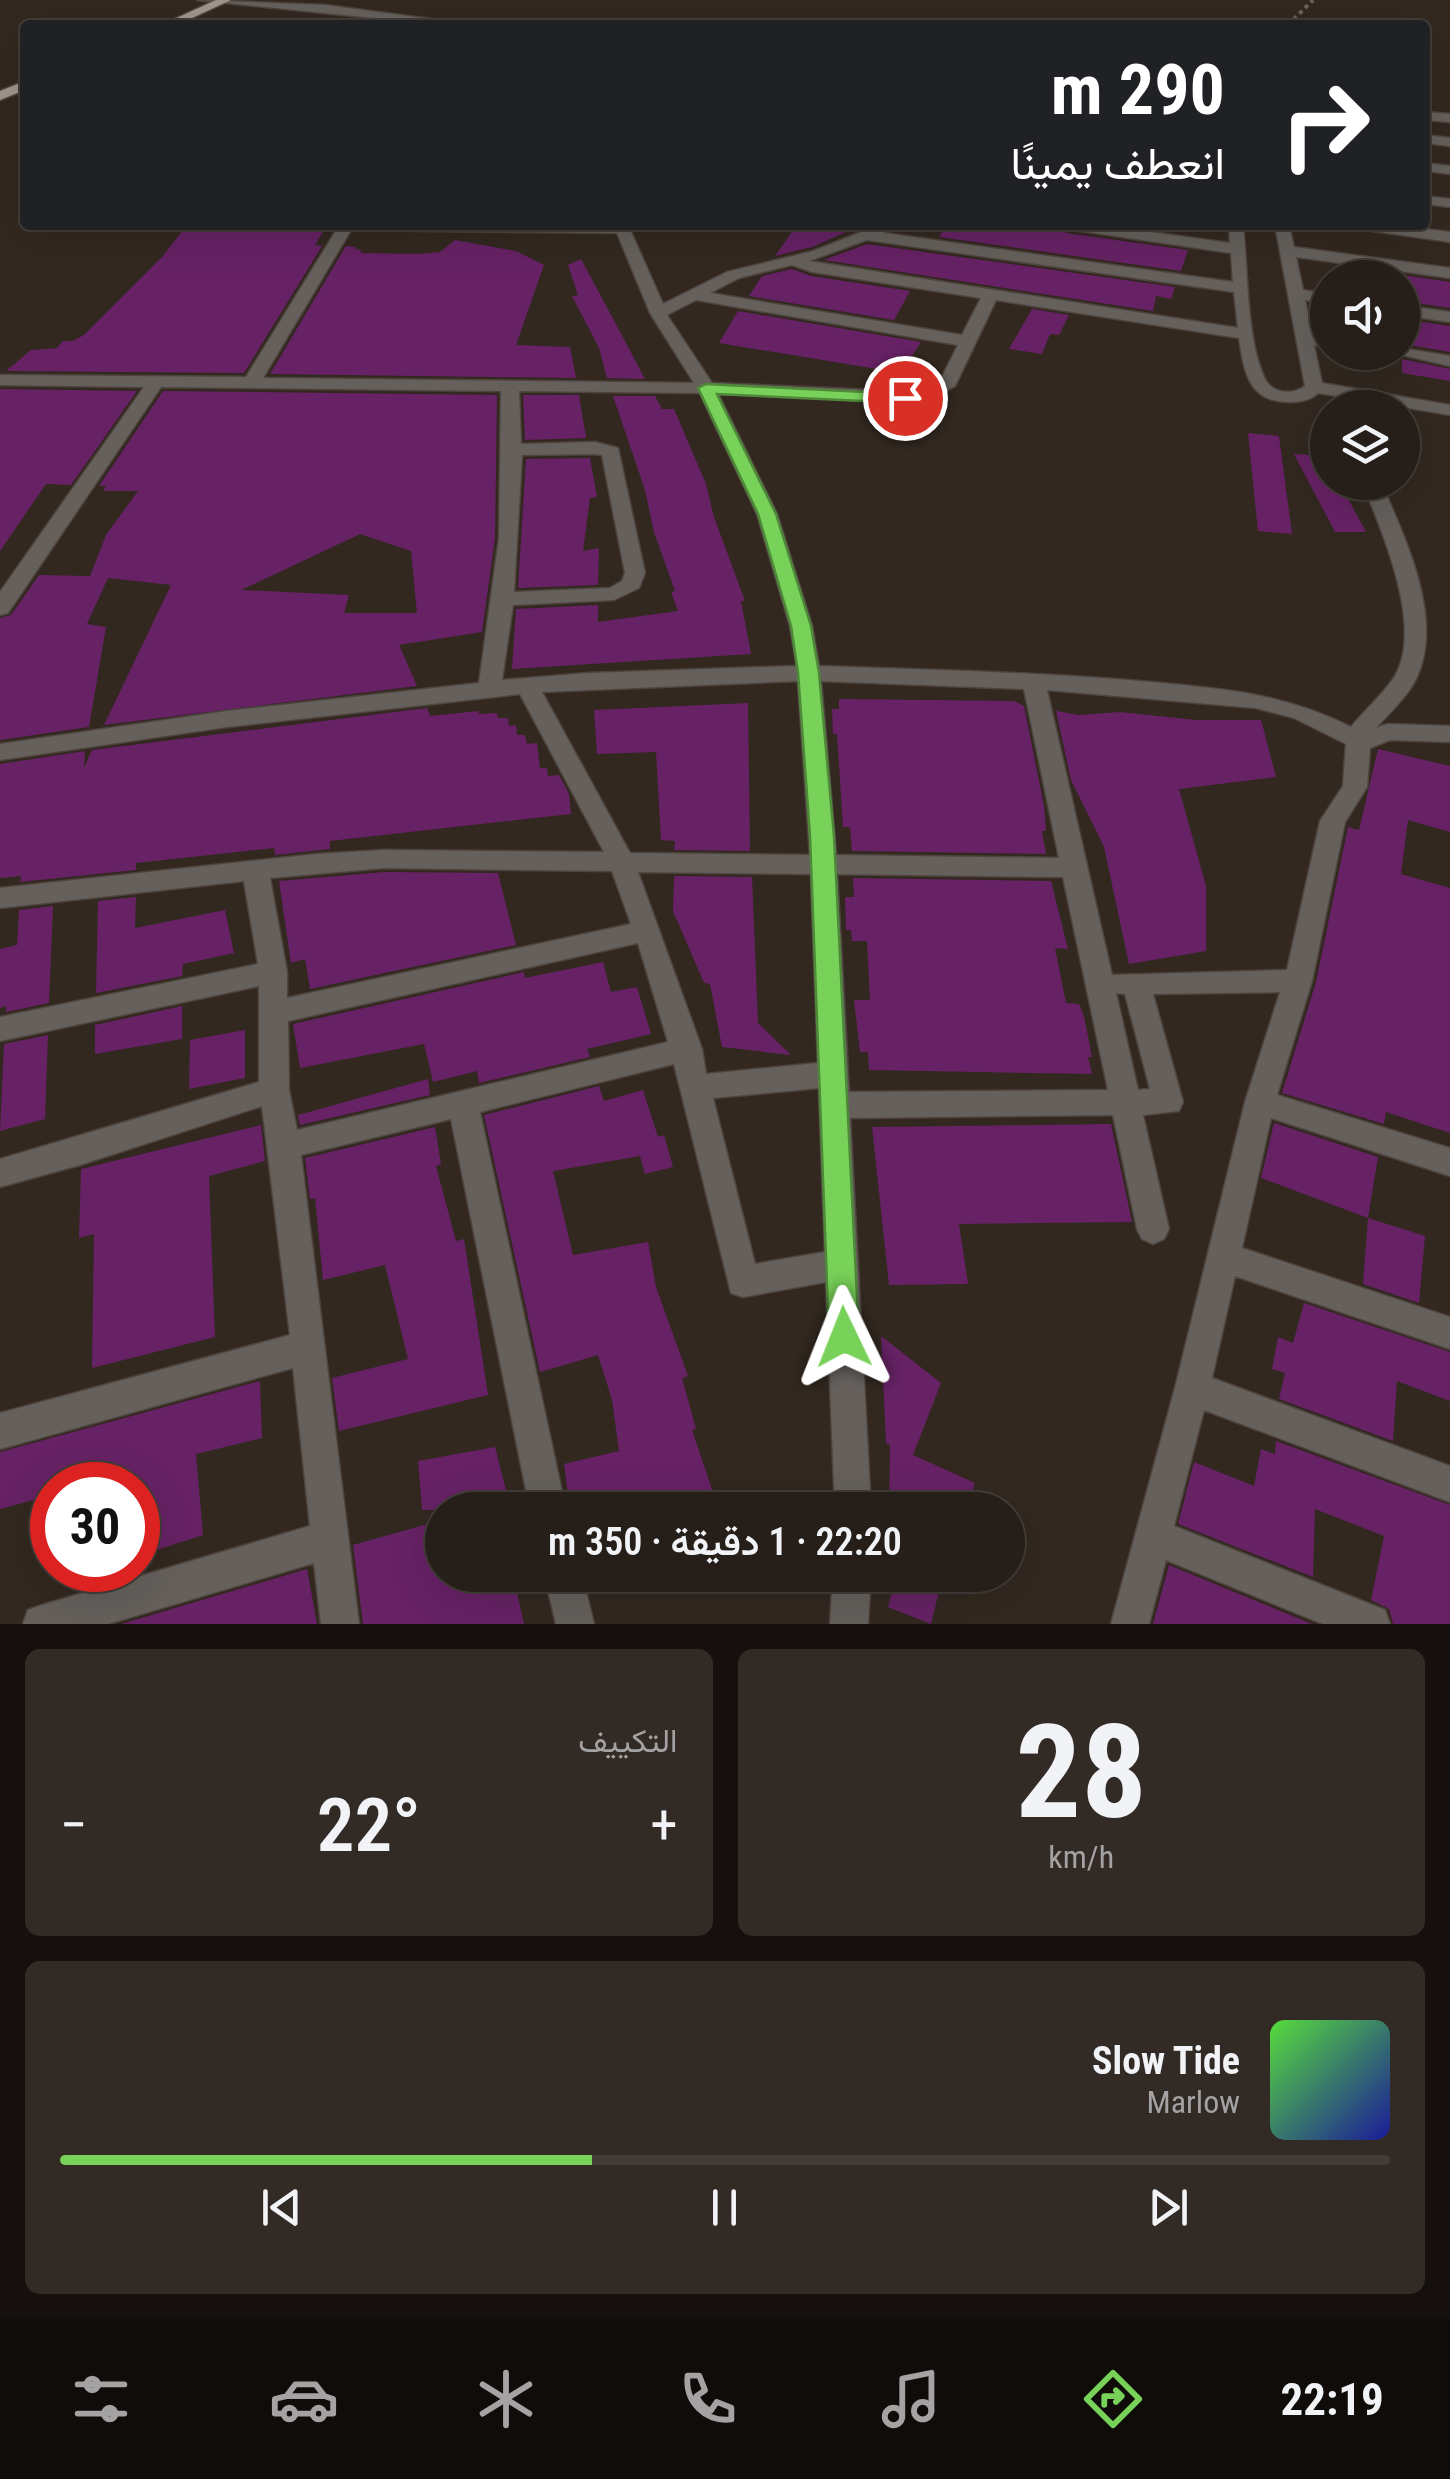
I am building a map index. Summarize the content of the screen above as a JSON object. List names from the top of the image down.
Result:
{
  "page": {
    "turn": ["290 m", "انعطف يمينًا"],
    "limit": "30",
    "trip": "22:20 · 1 دقيقة · 350 m",
    "tile": [
      ["28", "km/h"],
      "التكييف"
    ],
    "heat": ["−", "22°", "+"],
    "song": ["Slow Tide", "Marlow"],
    "tabs": "22:19"
  }
}
